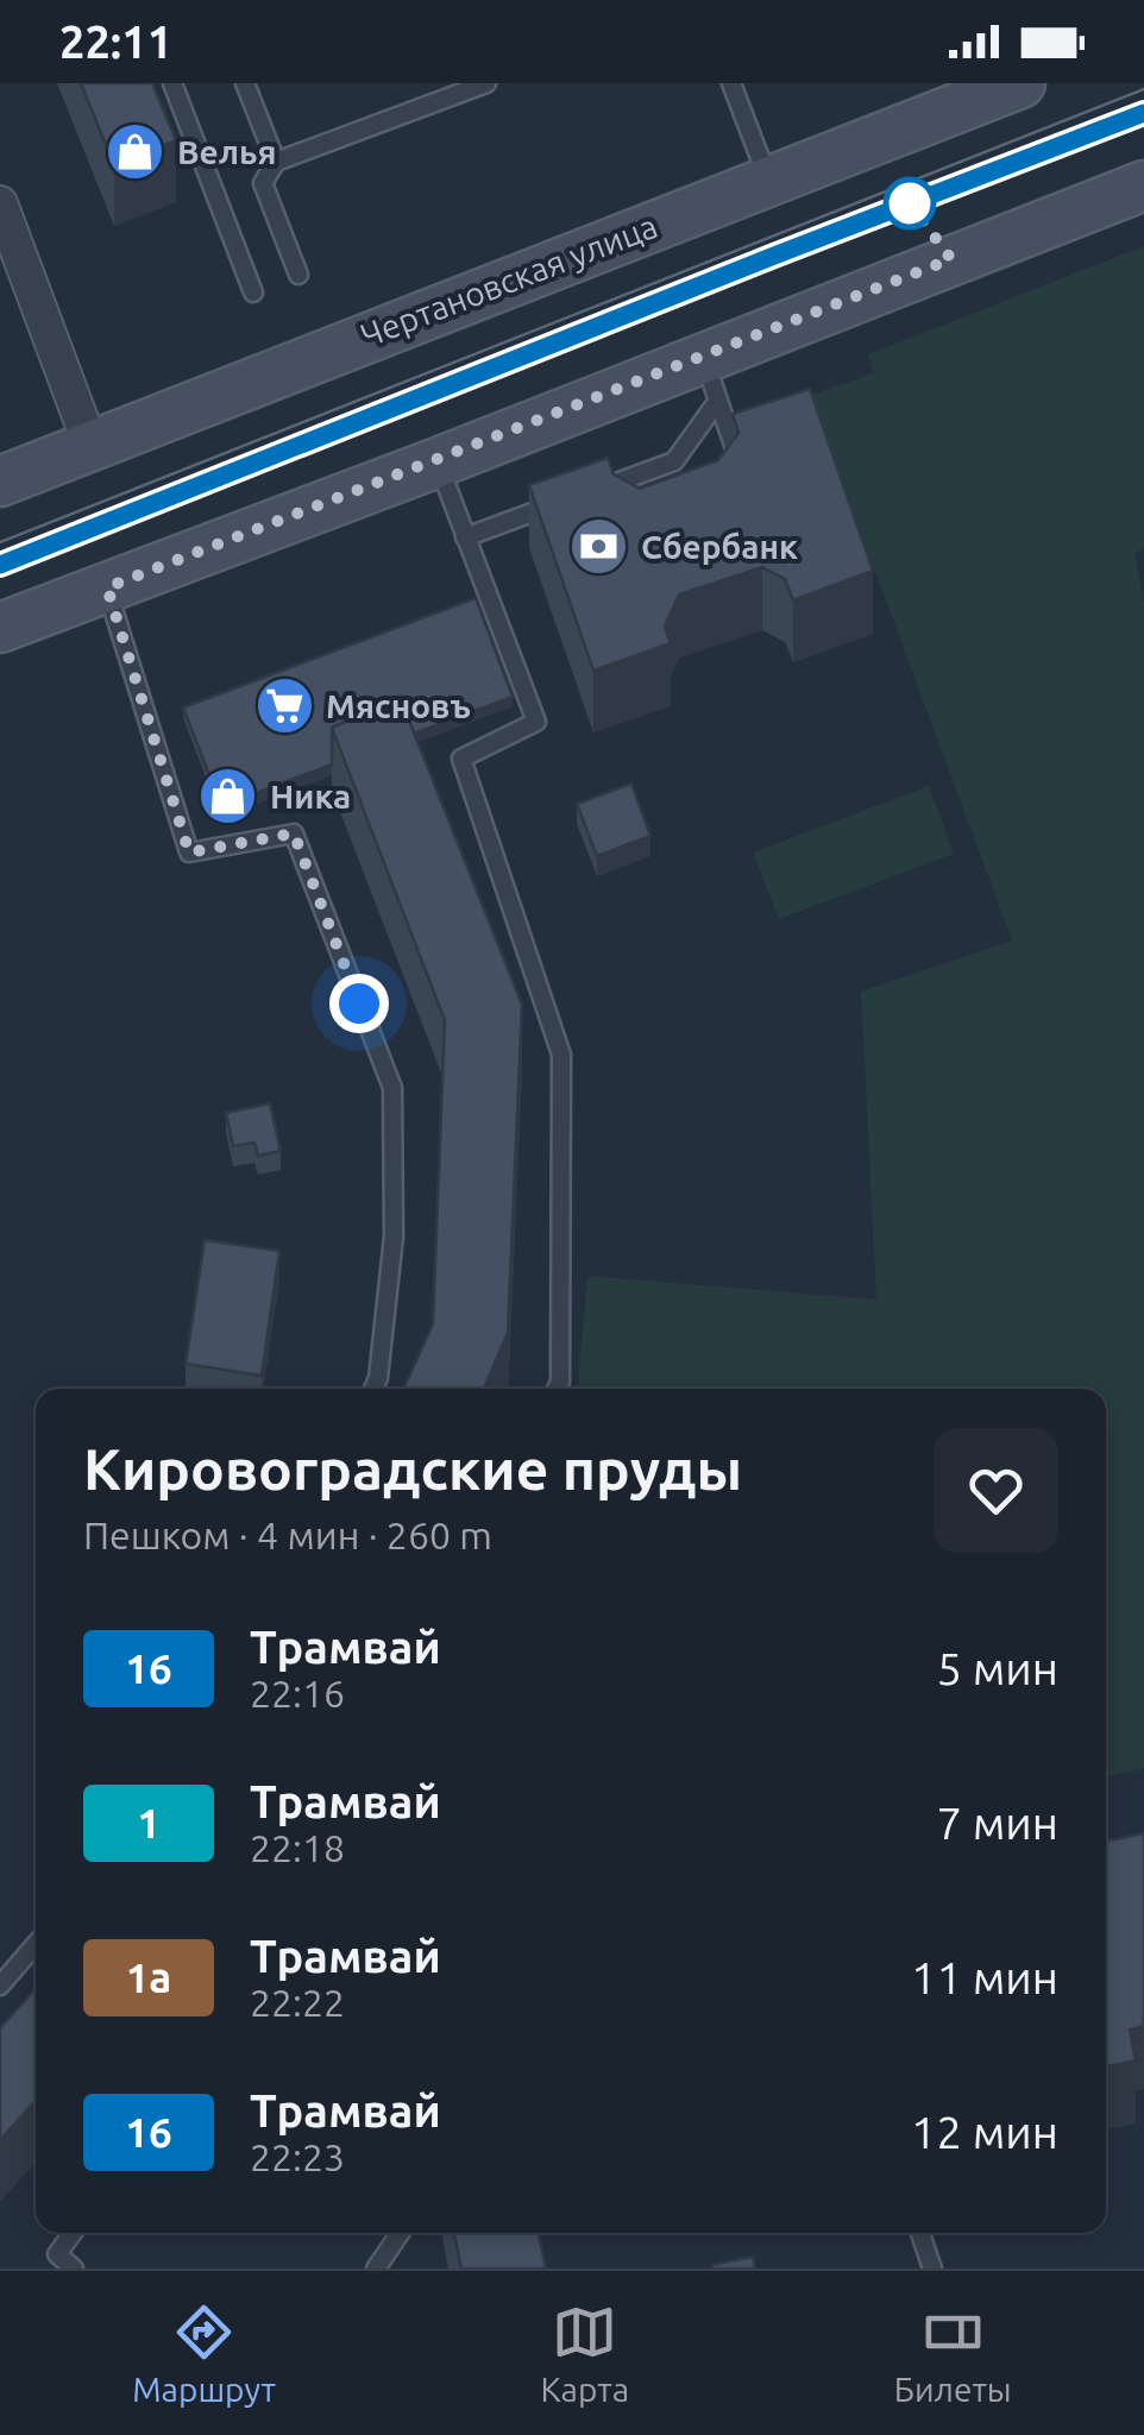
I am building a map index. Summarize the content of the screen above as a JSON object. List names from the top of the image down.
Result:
{
  "streets": {
    "main road": ["Чертановская улица"]
  },
  "places": {
    "shop": ["Велья", "Ника"],
    "bank": ["Сбербанк"],
    "supermarket": ["Мясновъ"]
  },
  "lines": ["tram line 16"],
  "page": {
    "status": "22:11",
    "heading": ["Кировоградские пруды", "Пешком · 4 мин · 260 m"],
    "list": [
      {
        "mark": "16",
        "name": "Трамвай",
        "note": "22:16",
        "value": "5 мин"
      },
      {
        "mark": "1",
        "name": "Трамвай",
        "note": "22:18",
        "value": "7 мин"
      },
      {
        "mark": "1а",
        "name": "Трамвай",
        "note": "22:22",
        "value": "11 мин"
      },
      {
        "mark": "16",
        "name": "Трамвай",
        "note": "22:23",
        "value": "12 мин"
      }
    ],
    "tabs": ["Маршрут", "Карта", "Билеты"]
  }
}
